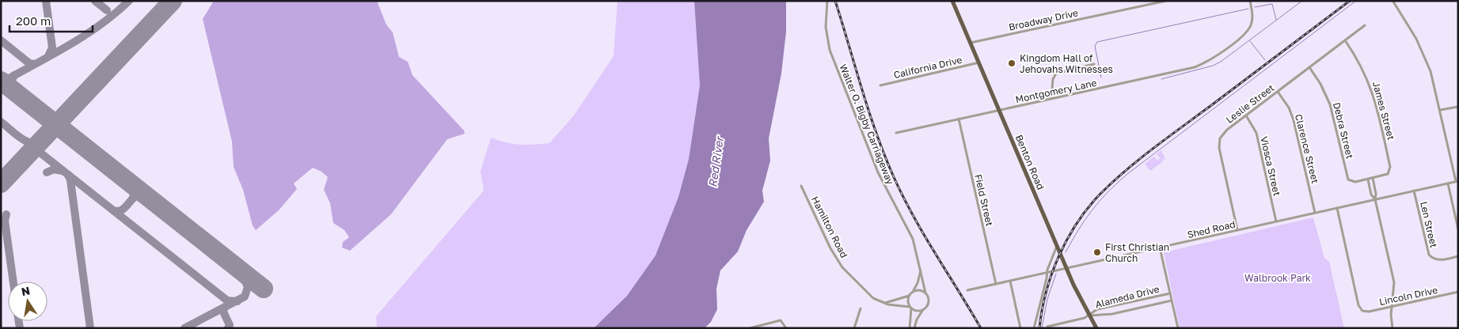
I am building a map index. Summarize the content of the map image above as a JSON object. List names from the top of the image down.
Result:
{
  "streets": {
    "main road": ["Benton Road"],
    "street": [
      "Broadway Drive",
      "California Drive",
      "Montgomery Lane",
      "Leslie Street",
      "James Street",
      "Walter O. Bigby Carriageway",
      "Debra Street",
      "Clarence Street",
      "Viosca Street",
      "Field Street",
      "Len Street",
      "Hamilton Road",
      "Shed Road",
      "Lincoln Drive",
      "Alameda Drive"
    ]
  },
  "crossings": [
    ["Broadway Drive", "Benton Road"],
    ["California Drive", "Benton Road"],
    ["Montgomery Lane", "Benton Road"],
    ["Montgomery Lane", "Field Street"],
    ["Leslie Street", "James Street"],
    ["Leslie Street", "Debra Street"],
    ["Leslie Street", "Clarence Street"],
    ["Leslie Street", "Viosca Street"],
    ["Leslie Street", "Shed Road"],
    ["James Street", "Debra Street"],
    ["Walter O. Bigby Carriageway", "Hamilton Road"],
    ["Clarence Street", "Shed Road"],
    ["Benton Road", "Shed Road"],
    ["Benton Road", "Alameda Drive"],
    ["Viosca Street", "Shed Road"],
    ["Field Street", "Shed Road"],
    ["Len Street", "Shed Road"],
    ["Shed Road", "Lincoln Drive"]
  ],
  "water": ["Red River"],
  "parks": ["Walbrook Park"],
  "places": ["Kingdom Hall of Jehovahs Witnesses", "First Christian Church"],
  "scale_bar": "200 m",
  "north": "top"
}
